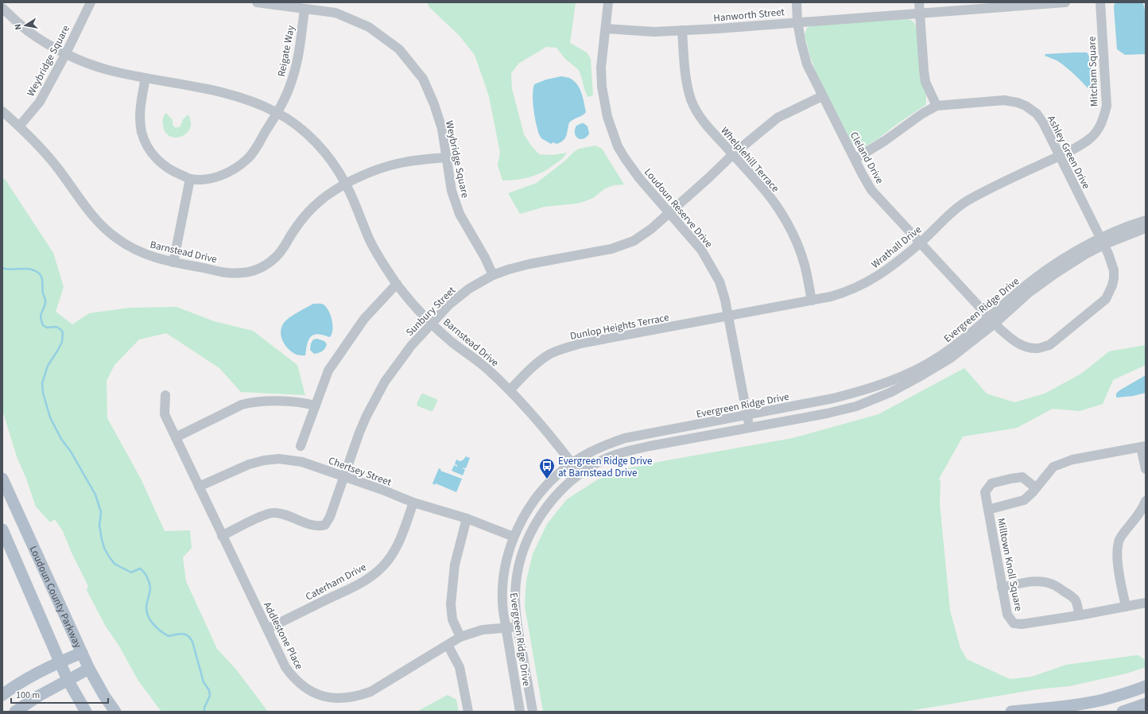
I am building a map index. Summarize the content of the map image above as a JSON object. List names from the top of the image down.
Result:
{
  "streets": {
    "main road": ["Loudoun County Parkway"],
    "street": [
      "Hanworth Street",
      "Reigate Way",
      "Weybridge Square",
      "Mitcham Square",
      "Ashley Green Drive",
      "Cleland Drive",
      "Whelplehill Terrace",
      "Loudoun Reserve Drive",
      "Wrathall Drive",
      "Barnstead Drive",
      "Evergreen Ridge Drive",
      "Sunbury Street",
      "Dunlop Heights Terrace",
      "Chertsey Street",
      "Milltown Knoll Square",
      "Caterham Drive",
      "Addlestone Place"
    ]
  },
  "crossings": [
    ["Hanworth Street", "Cleland Drive"],
    ["Hanworth Street", "Whelplehill Terrace"],
    ["Hanworth Street", "Loudoun Reserve Drive"],
    ["Reigate Way", "Weybridge Square"],
    ["Reigate Way", "Barnstead Drive"],
    ["Weybridge Square", "Barnstead Drive"],
    ["Weybridge Square", "Sunbury Street"],
    ["Mitcham Square", "Ashley Green Drive"],
    ["Mitcham Square", "Wrathall Drive"],
    ["Ashley Green Drive", "Cleland Drive"],
    ["Ashley Green Drive", "Wrathall Drive"],
    ["Ashley Green Drive", "Evergreen Ridge Drive"],
    ["Cleland Drive", "Wrathall Drive"],
    ["Cleland Drive", "Evergreen Ridge Drive"],
    ["Cleland Drive", "Sunbury Street"],
    ["Whelplehill Terrace", "Wrathall Drive"],
    ["Whelplehill Terrace", "Sunbury Street"],
    ["Loudoun Reserve Drive", "Wrathall Drive"],
    ["Loudoun Reserve Drive", "Evergreen Ridge Drive"],
    ["Loudoun Reserve Drive", "Sunbury Street"],
    ["Loudoun Reserve Drive", "Dunlop Heights Terrace"],
    ["Wrathall Drive", "Dunlop Heights Terrace"],
    ["Barnstead Drive", "Evergreen Ridge Drive"],
    ["Barnstead Drive", "Sunbury Street"],
    ["Barnstead Drive", "Dunlop Heights Terrace"],
    ["Evergreen Ridge Drive", "Chertsey Street"],
    ["Evergreen Ridge Drive", "Addlestone Place"],
    ["Sunbury Street", "Chertsey Street"],
    ["Sunbury Street", "Addlestone Place"],
    ["Chertsey Street", "Caterham Drive"],
    ["Chertsey Street", "Addlestone Place"],
    ["Caterham Drive", "Addlestone Place"]
  ],
  "places": {
    "bus stop": ["Evergreen Ridge Drive at Barnstead Drive"]
  },
  "scale_bar": "100 m",
  "north": "left"
}
